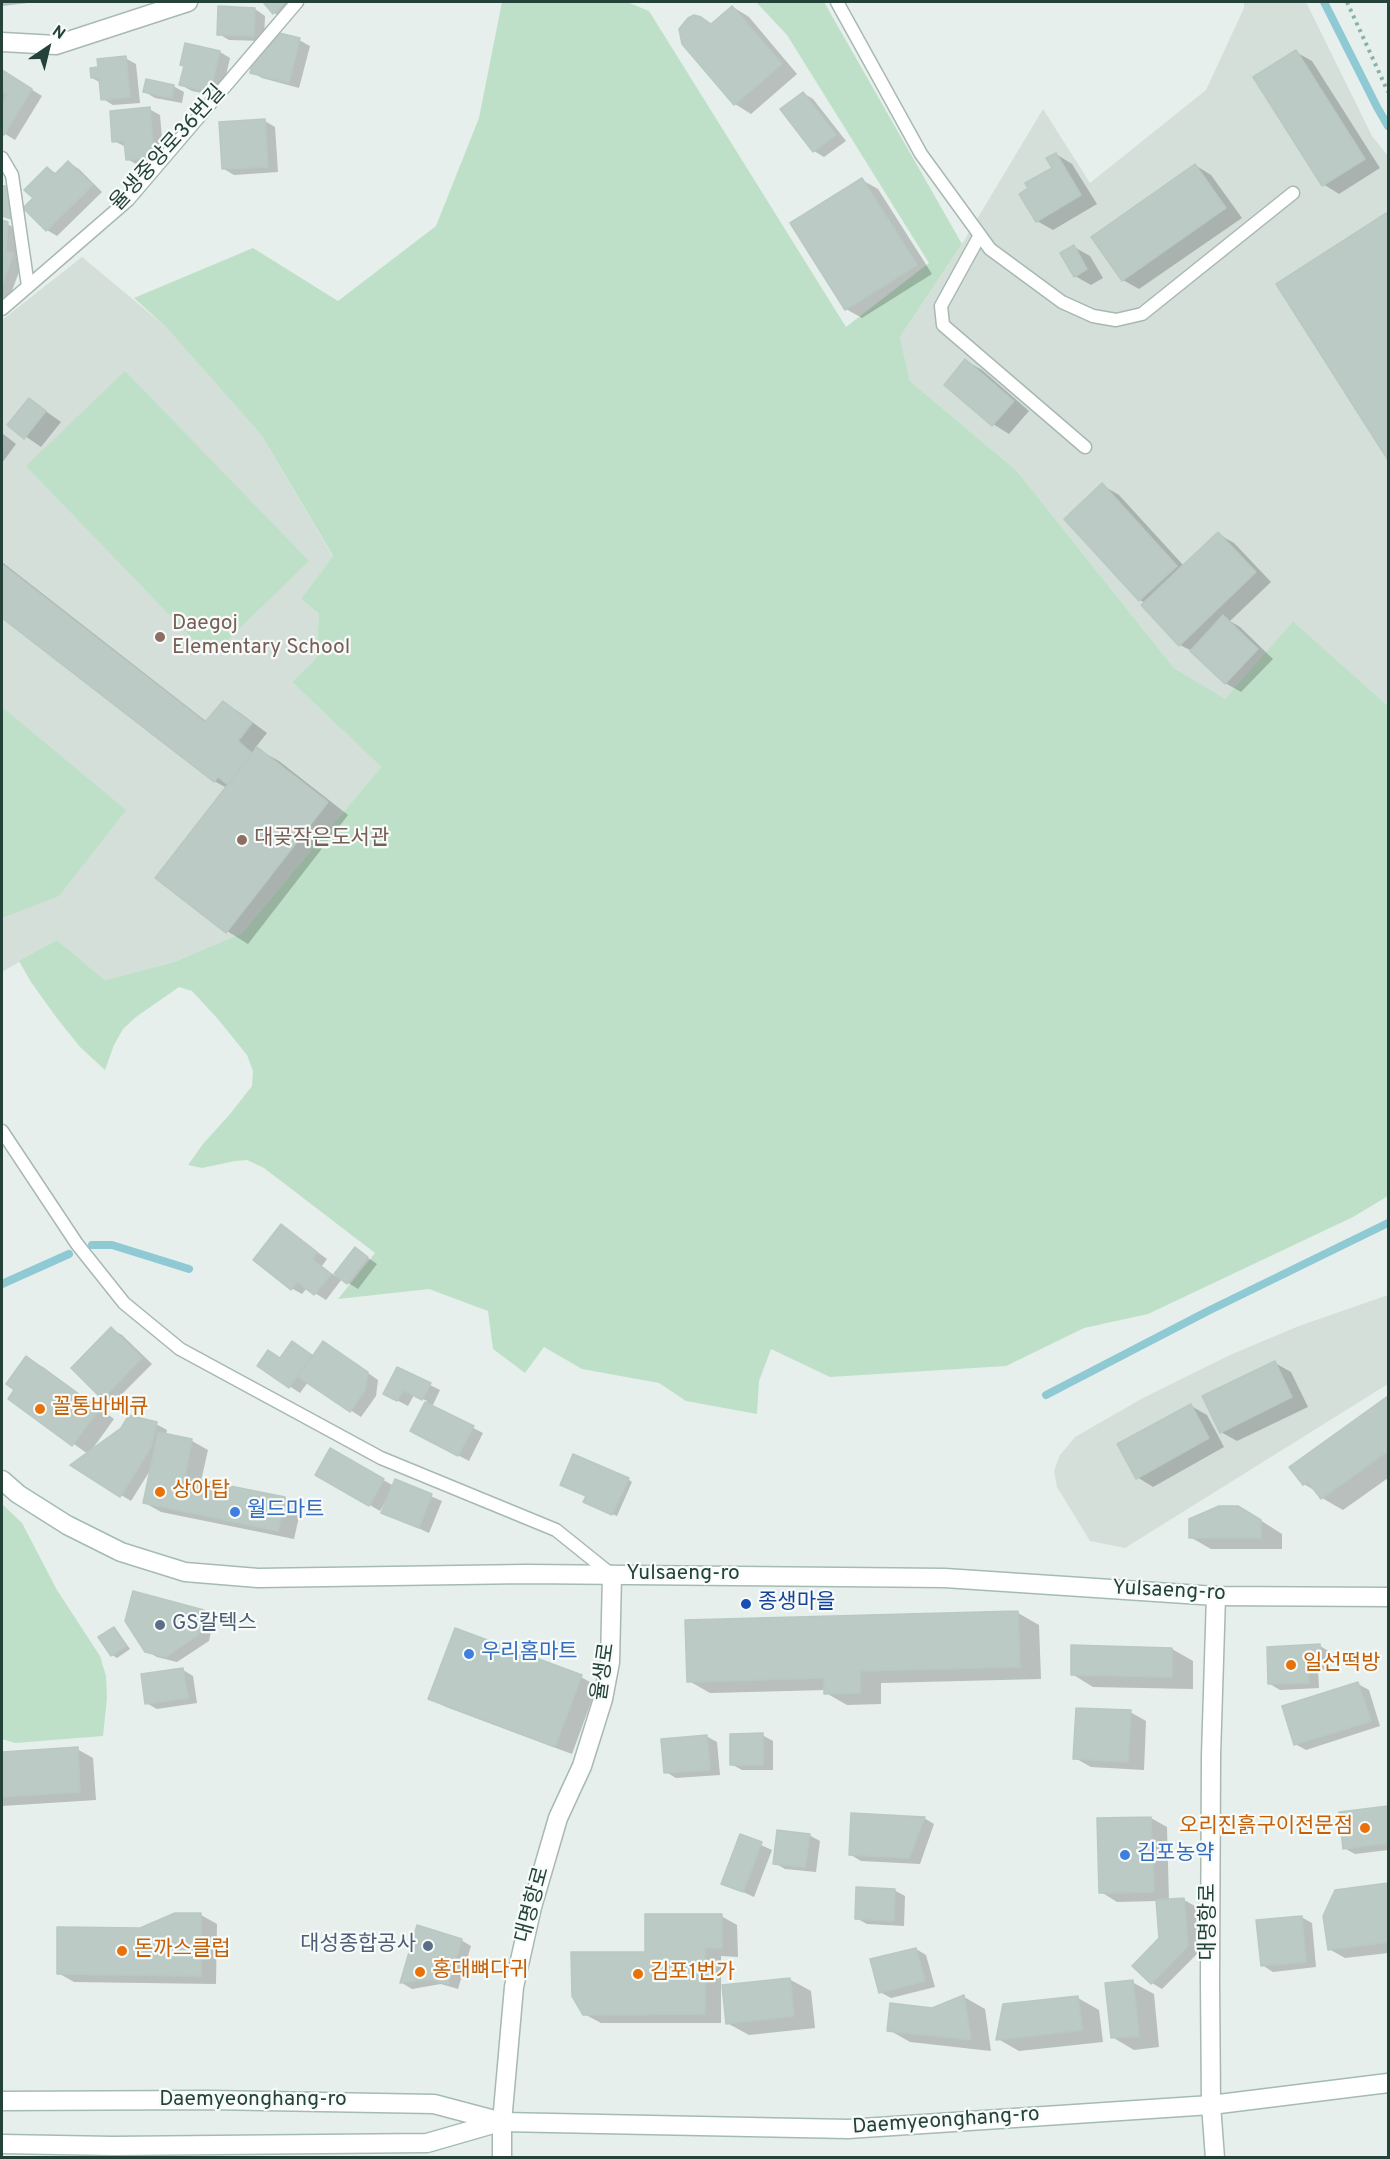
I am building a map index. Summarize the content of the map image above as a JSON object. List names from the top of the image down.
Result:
{
  "streets": {
    "street": [
      "Yulsaeng-ro",
      "율생로",
      "대명항로",
      "Daemyeonghang-ro"
    ],
    "lane": ["율생중앙로36번길"]
  },
  "crossings": [
    ["Yulsaeng-ro", "율생로"],
    ["Yulsaeng-ro", "대명항로"],
    ["율생로", "대명항로"],
    ["대명항로", "Daemyeonghang-ro"]
  ],
  "places": [
    "Daegoj Elementary School",
    "대곶작은도서관",
    "꼴통바베큐",
    "상아탑",
    "월드마트",
    "종생마을",
    "GS칼텍스",
    "우리홈마트",
    "일선떡방",
    "오리진흙구이전문점",
    "김포농약",
    "대성종합공사",
    "돈까스클럽",
    "홍대뼈다귀",
    "김포1번가"
  ],
  "north": "top right"
}
